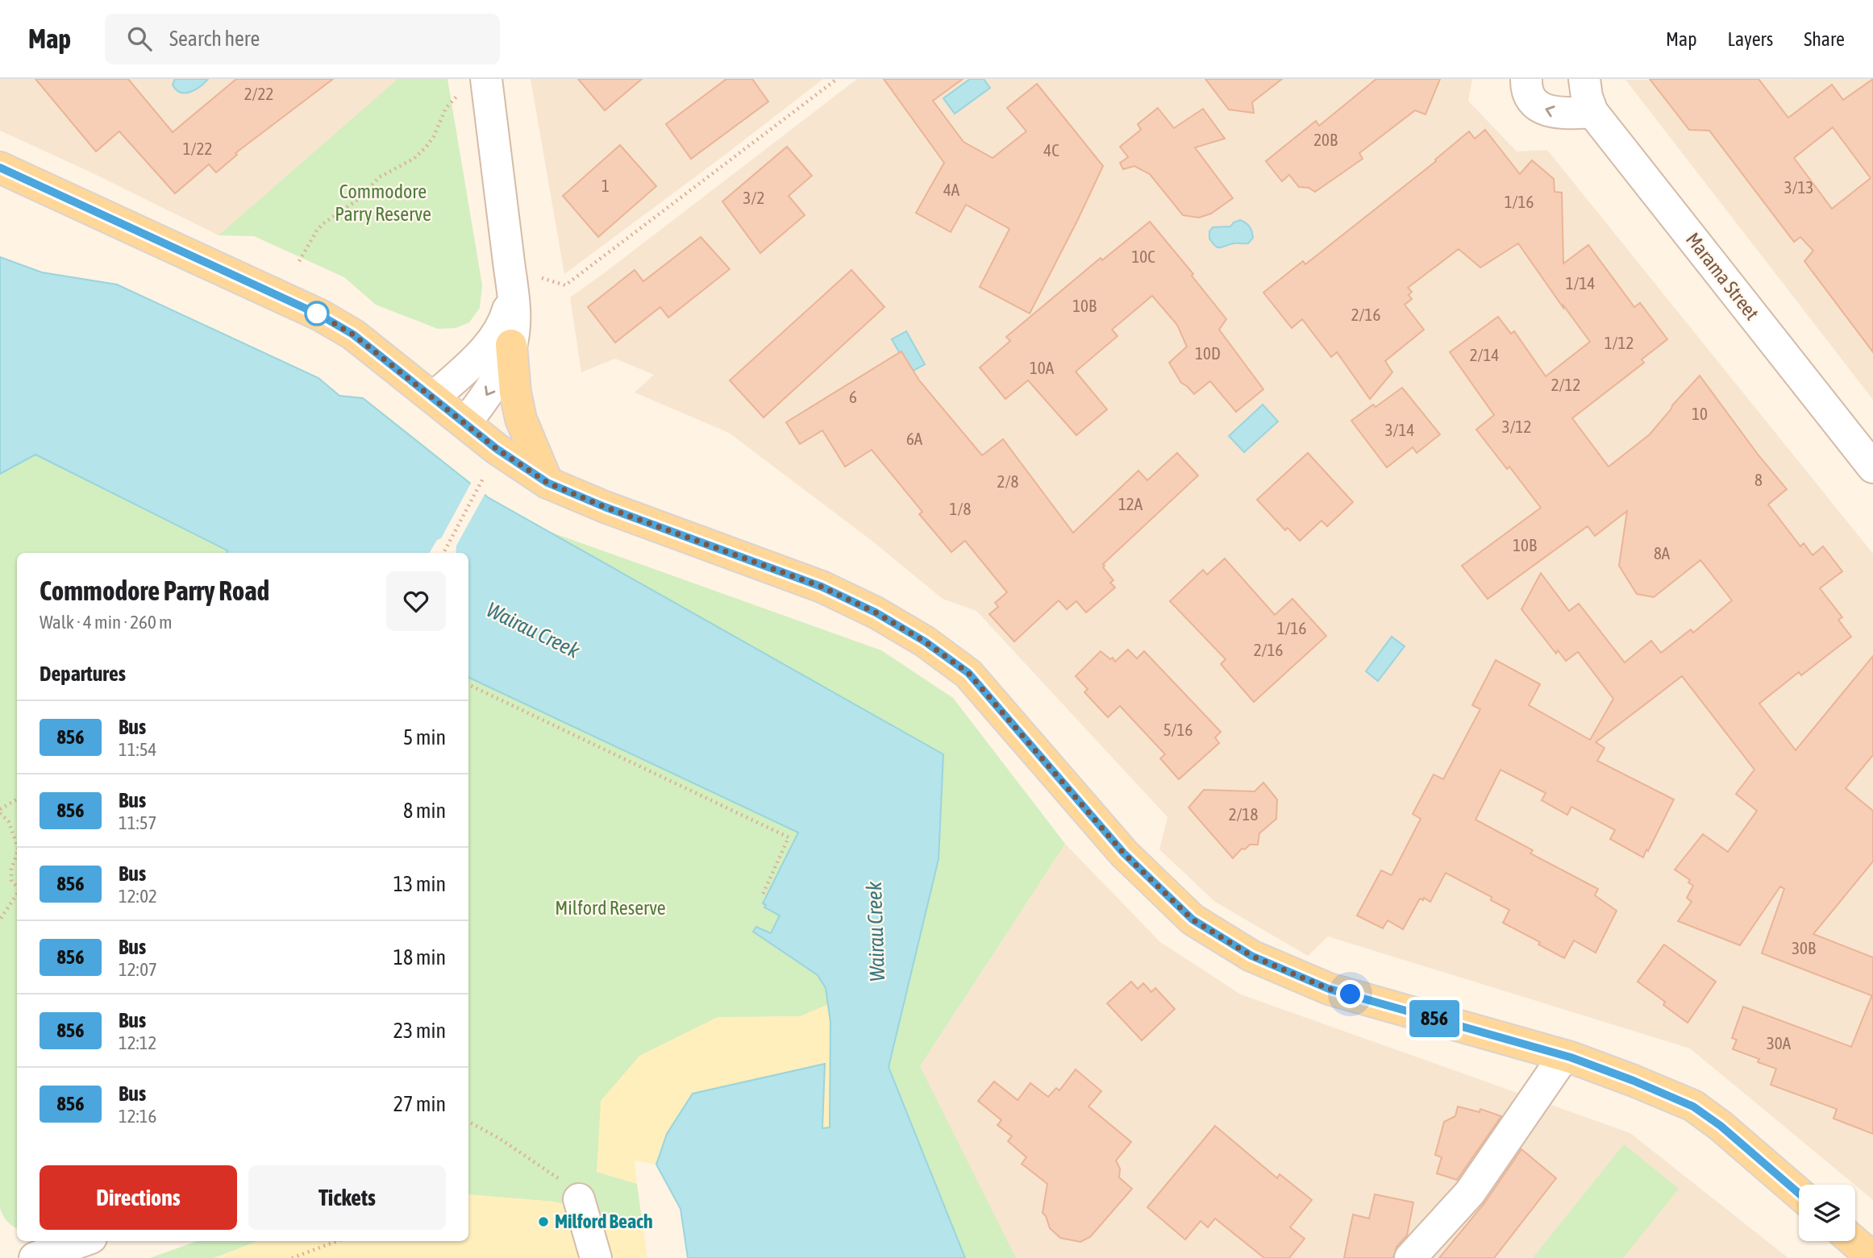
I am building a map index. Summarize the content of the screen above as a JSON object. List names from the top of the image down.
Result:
{
  "streets": {
    "street": ["Marama Street"]
  },
  "water": ["Wairau Creek"],
  "parks": ["Commodore Parry Reserve", "Milford Reserve"],
  "places": ["Milford Beach"],
  "lines": ["bus line 856"],
  "house_numbers": [
    "2/22",
    "20B",
    "1/22",
    "4C",
    "1",
    "3/13",
    "4A",
    "3/2",
    "1/16",
    "10C",
    "1/14",
    "10B",
    "2/16",
    "1/12",
    "10D",
    "2/14",
    "10A",
    "2/12",
    "6",
    "10",
    "3/12",
    "3/14",
    "6A",
    "8",
    "2/8",
    "12A",
    "1/8",
    "10B",
    "8A",
    "1/16",
    "2/16",
    "5/16",
    "2/18",
    "30B",
    "30A"
  ],
  "page": {
    "header": "Map",
    "search": "Search here",
    "nav": ["Map", "Layers", "Share"],
    "on_map": "856",
    "heading": [
      ["Commodore Parry Road", "Walk · 4 min · 260 m"],
      "Departures"
    ],
    "list": [
      {
        "mark": "856",
        "name": "Bus",
        "note": "11:54",
        "value": "5 min"
      },
      {
        "mark": "856",
        "name": "Bus",
        "note": "11:57",
        "value": "8 min"
      },
      {
        "mark": "856",
        "name": "Bus",
        "note": "12:02",
        "value": "13 min"
      },
      {
        "mark": "856",
        "name": "Bus",
        "note": "12:07",
        "value": "18 min"
      },
      {
        "mark": "856",
        "name": "Bus",
        "note": "12:12",
        "value": "23 min"
      },
      {
        "mark": "856",
        "name": "Bus",
        "note": "12:16",
        "value": "27 min"
      }
    ],
    "buttons": ["Directions", "Tickets"]
  }
}
